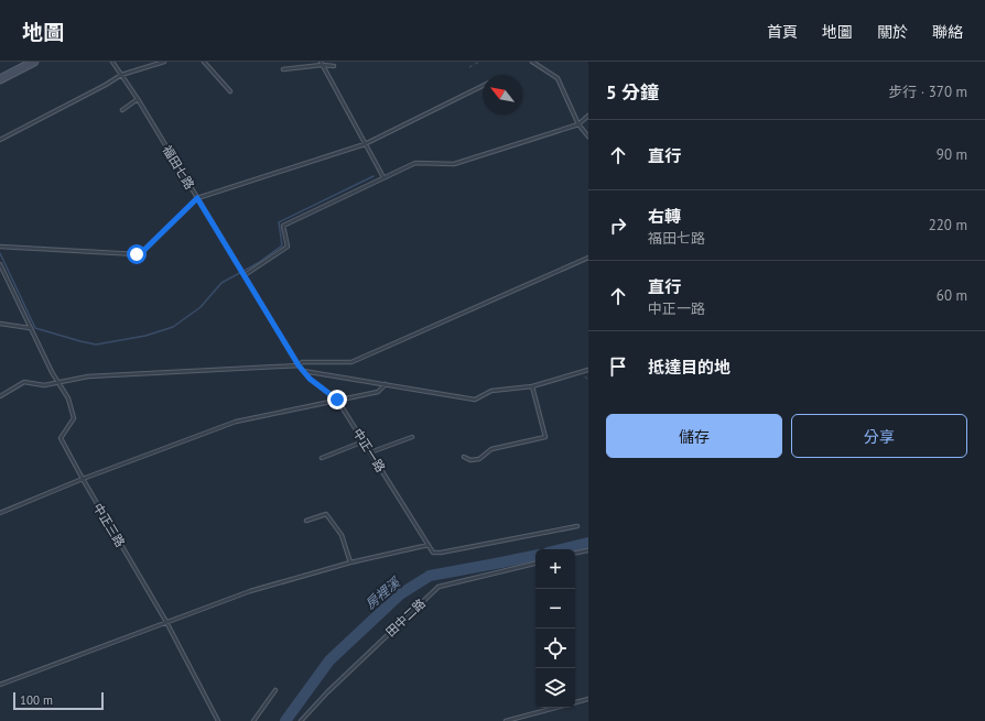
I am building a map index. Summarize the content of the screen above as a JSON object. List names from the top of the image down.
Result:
{
  "streets": {
    "lane": [
      "福田七路",
      "中正一路",
      "中正三路",
      "田中二路"
    ]
  },
  "crossings": [
    ["福田七路", "中正一路"]
  ],
  "water": ["房裡溪"],
  "scale_bar": "100 m",
  "north": "top left",
  "page": {
    "header": "地圖",
    "nav": [
      "首頁",
      "地圖",
      "關於",
      "聯絡"
    ],
    "heading": ["5 分鐘", "步行 · 370 m"],
    "list": [
      ["直行", "90 m"],
      ["右轉", "福田七路", "220 m"],
      ["直行", "中正一路", "60 m"],
      "抵達目的地"
    ],
    "buttons": ["儲存", "分享"],
    "map_buttons": ["+", "−"],
    "scale": "100 m"
  }
}
